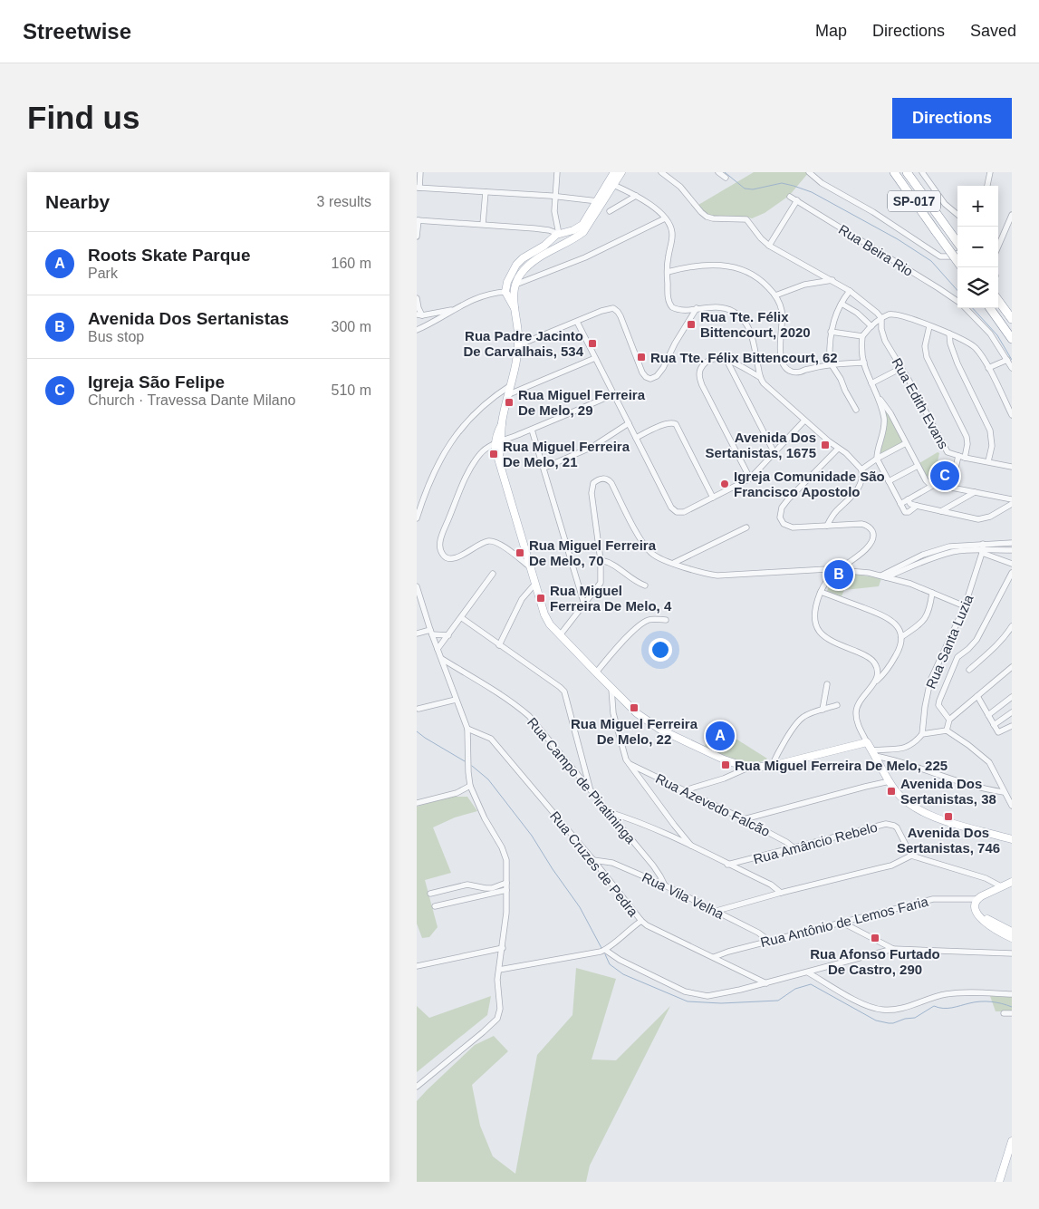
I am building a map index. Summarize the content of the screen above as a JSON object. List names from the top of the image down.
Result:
{
  "streets": {
    "highway": ["SP-017"],
    "street": [
      "Rua Beira Rio",
      "Rua Edith Evans",
      "Rua Santa Luzia",
      "Rua Campo de Piratininga",
      "Rua Azevedo Falcão",
      "Rua Amâncio Rebelo",
      "Rua Cruzes de Pedra",
      "Rua Vila Velha",
      "Rua Antônio de Lemos Faria"
    ]
  },
  "crossings": [
    ["Rua Campo de Piratininga", "Rua Vila Velha"],
    ["Rua Azevedo Falcão", "Rua Amâncio Rebelo"],
    ["Rua Cruzes de Pedra", "Rua Vila Velha"],
    ["Rua Cruzes de Pedra", "Rua Antônio de Lemos Faria"],
    ["Rua Vila Velha", "Rua Antônio de Lemos Faria"]
  ],
  "places": {
    "transit": [
      "Rua Tte. Félix Bittencourt, 2020",
      "Rua Padre Jacinto De Carvalhais, 534",
      "Rua Tte. Félix Bittencourt, 62",
      "Rua Miguel Ferreira De Melo, 29",
      "Avenida Dos Sertanistas, 1675",
      "Rua Miguel Ferreira De Melo, 21",
      "Rua Miguel Ferreira De Melo, 70",
      "Rua Miguel Ferreira De Melo, 4",
      "Rua Miguel Ferreira De Melo, 22",
      "Rua Miguel Ferreira De Melo, 225",
      "Avenida Dos Sertanistas, 38",
      "Avenida Dos Sertanistas, 746",
      "Rua Afonso Furtado De Castro, 290"
    ],
    "other": ["Igreja Comunidade São Francisco Apostolo"]
  },
  "page": {
    "header": "Streetwise",
    "nav": ["Map", "Directions", "Saved"],
    "buttons": "Directions",
    "title": "Find us",
    "heading": ["Nearby", "3 results"],
    "map_buttons": ["+", "−"],
    "list": [
      {
        "mark": "A",
        "name": "Roots Skate Parque",
        "note": "Park",
        "value": "160 m"
      },
      {
        "mark": "B",
        "name": "Avenida Dos Sertanistas",
        "note": "Bus stop",
        "value": "300 m"
      },
      {
        "mark": "C",
        "name": "Igreja São Felipe",
        "note": "Church · Travessa Dante Milano",
        "value": "510 m"
      }
    ],
    "pins": ["C", "B", "A"]
  }
}
